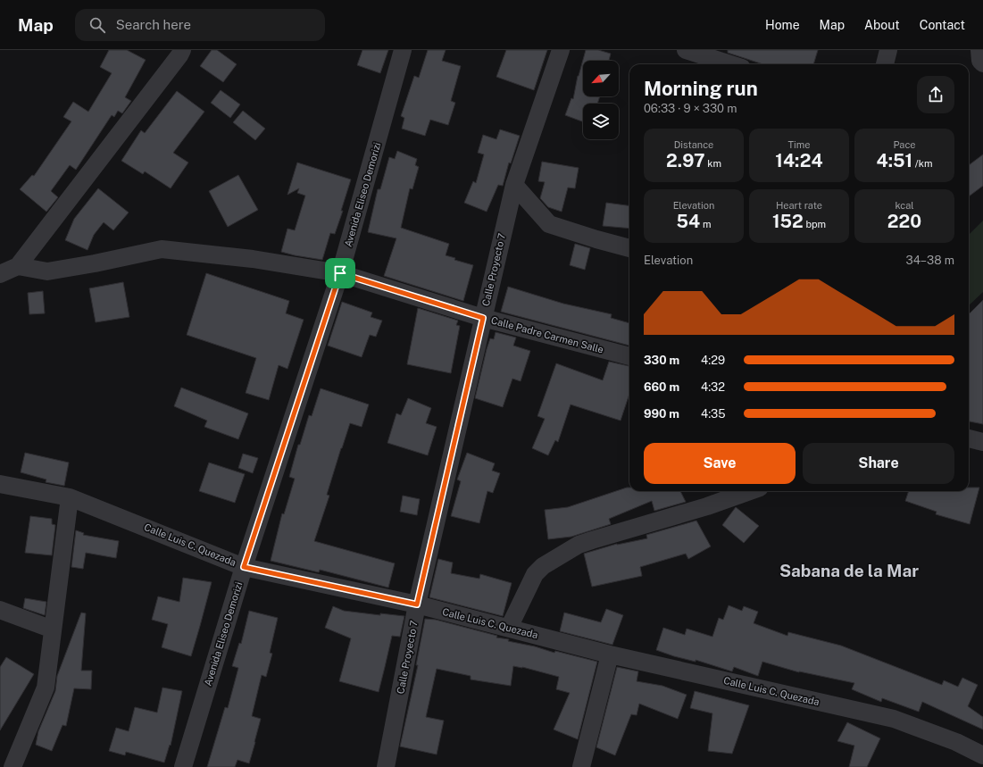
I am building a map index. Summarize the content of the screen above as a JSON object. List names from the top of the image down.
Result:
{
  "streets": {
    "street": [
      "Avenida Eliseo Demorizi",
      "Calle Proyecto 7",
      "Calle Padre Carmen Salle",
      "Calle Luis C. Quezada"
    ]
  },
  "crossings": [
    ["Avenida Eliseo Demorizi", "Calle Padre Carmen Salle"],
    ["Avenida Eliseo Demorizi", "Calle Luis C. Quezada"],
    ["Calle Proyecto 7", "Calle Padre Carmen Salle"],
    ["Calle Proyecto 7", "Calle Luis C. Quezada"]
  ],
  "districts": ["Sabana de la Mar"],
  "north": "bottom left",
  "page": {
    "header": "Map",
    "search": "Search here",
    "nav": [
      "Home",
      "Map",
      "About",
      "Contact"
    ],
    "heading": ["Morning run", "06:33 · 9 × 330 m"],
    "stats": [
      ["Distance", "2.97 km"],
      ["Time", "14:24"],
      ["Pace", "4:51 /km"],
      ["Elevation", "54 m"],
      ["Heart rate", "152 bpm"],
      ["kcal", "220"]
    ],
    "chart": ["Elevation", "34–38 m"],
    "list": [
      {
        "name": "330 m",
        "note": "4:29"
      },
      {
        "name": "660 m",
        "note": "4:32"
      },
      {
        "name": "990 m",
        "note": "4:35"
      }
    ],
    "buttons": ["Save", "Share"]
  }
}
